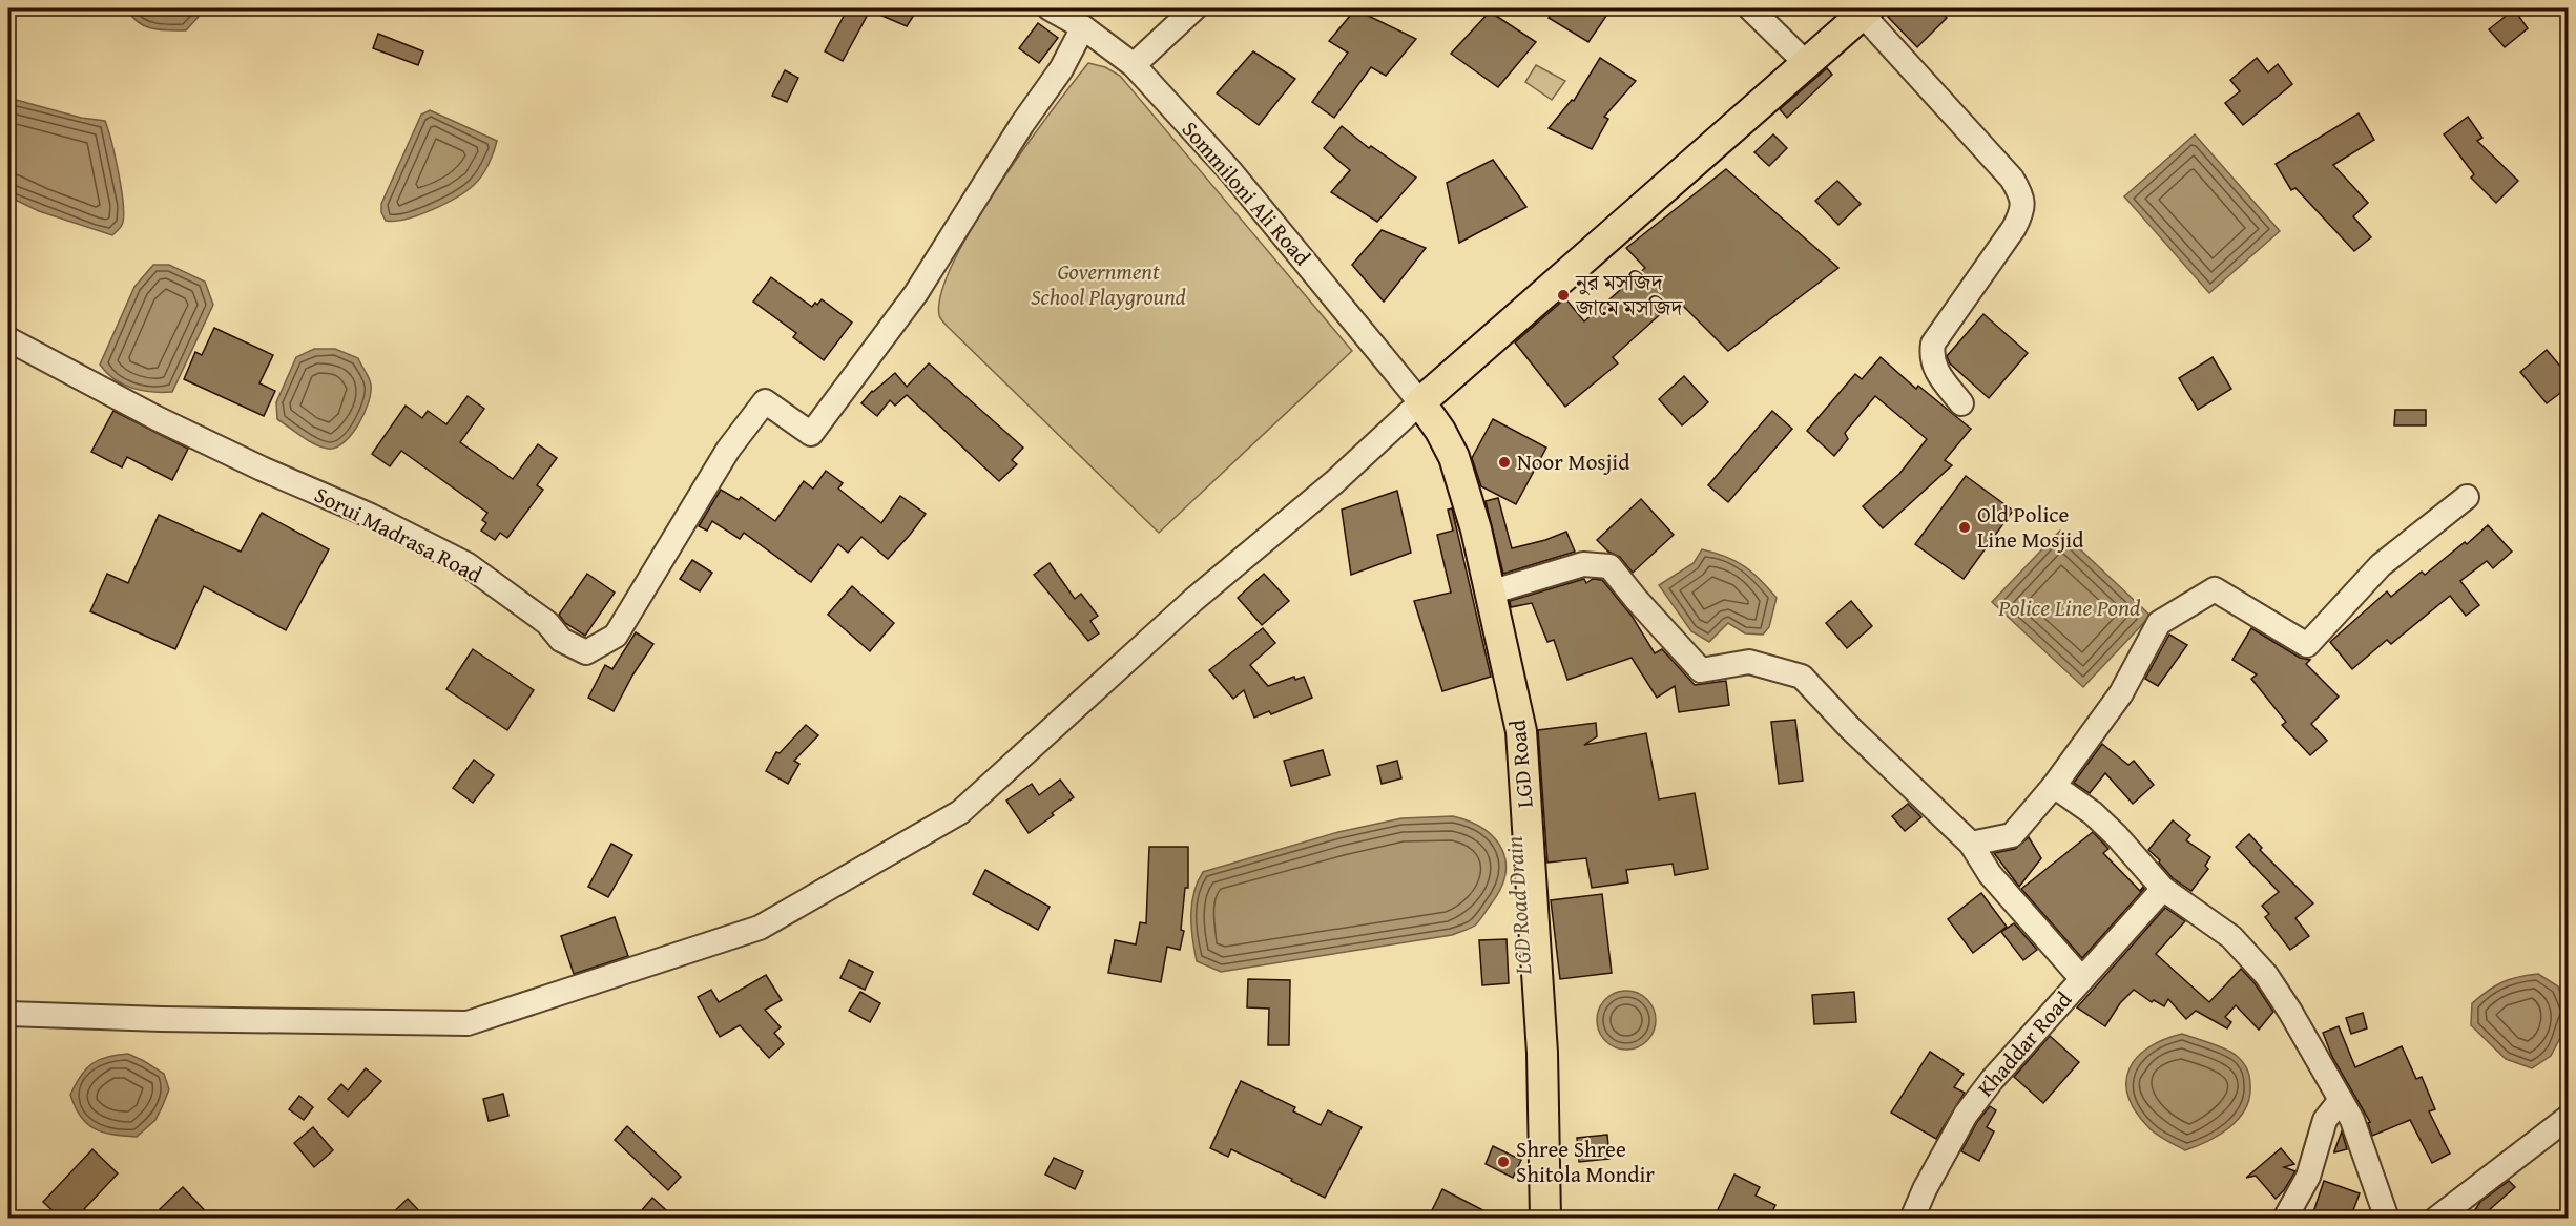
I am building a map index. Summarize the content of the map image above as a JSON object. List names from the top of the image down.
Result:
{
  "streets": {
    "main road": ["LGD Road"],
    "street": ["Sommiloni Ali Road", "Sorui Madrasa Road", "Khaddar Road"]
  },
  "crossings": [
    ["Sommiloni Ali Road", "Sorui Madrasa Road"],
    ["Sommiloni Ali Road", "LGD Road"]
  ],
  "water": ["Police Line Pond", "LGD Road Drain"],
  "parks": ["Government School Playground"],
  "places": [
    "নুর মসজিদ জামে মসজিদ",
    "Noor Mosjid",
    "Old Police Line Mosjid",
    "Shree Shree Shitola Mondir"
  ]
}
